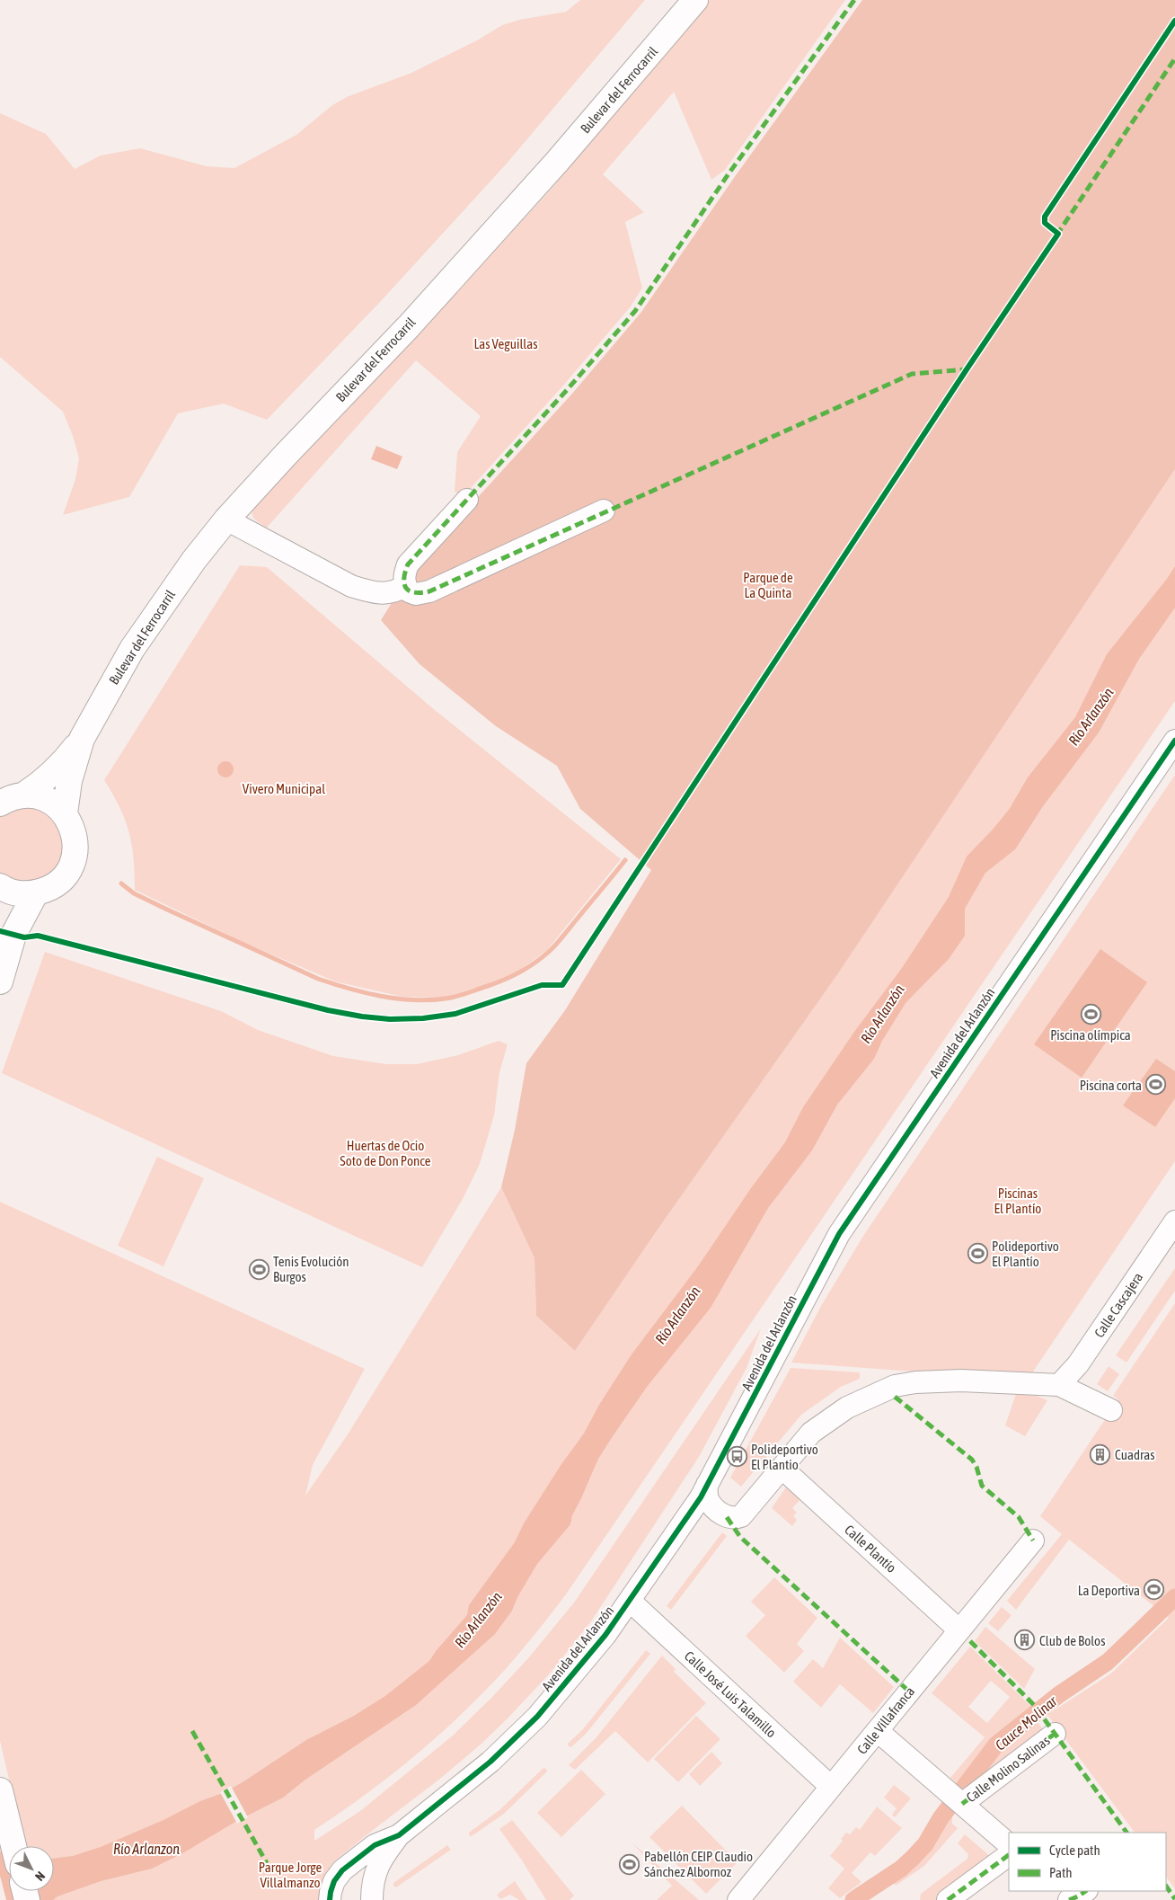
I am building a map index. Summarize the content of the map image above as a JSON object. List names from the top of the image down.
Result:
{
  "streets": {
    "main road": ["Bulevar del Ferrocarril"],
    "street": [
      "Avenida del Arlanzón",
      "Calle Cascajera",
      "Calle Plantío",
      "Calle José Luis Talamillo",
      "Calle Villafranca",
      "Calle Molino Salinas"
    ]
  },
  "crossings": [
    ["Avenida del Arlanzón", "Calle José Luis Talamillo"],
    ["Calle Plantío", "Calle Villafranca"],
    ["Calle José Luis Talamillo", "Calle Villafranca"],
    ["Calle Villafranca", "Calle Molino Salinas"]
  ],
  "water": ["Río Arlanzón", "Cauce Molinar", "Río Arlanzon"],
  "parks": [
    "Las Veguillas",
    "Parque de La Quinta",
    "Vivero Municipal",
    "Huertas de Ocio Soto de Don Ponce",
    "Piscinas El Plantío",
    "Parque Jorge Villalmanzo"
  ],
  "places": {
    "sports": [
      "Piscina olímpica",
      "Piscina corta",
      "Polideportivo El Plantío",
      "Tenis Evolución Burgos",
      "La Deportiva",
      "Pabellón CEIP Claudio Sánchez Albornoz"
    ],
    "building": ["Cuadras", "Club de Bolos"],
    "bus stop": ["Polideportivo El Plantio"]
  },
  "legend": ["Cycle path", "Path"],
  "north": "bottom right"
}
